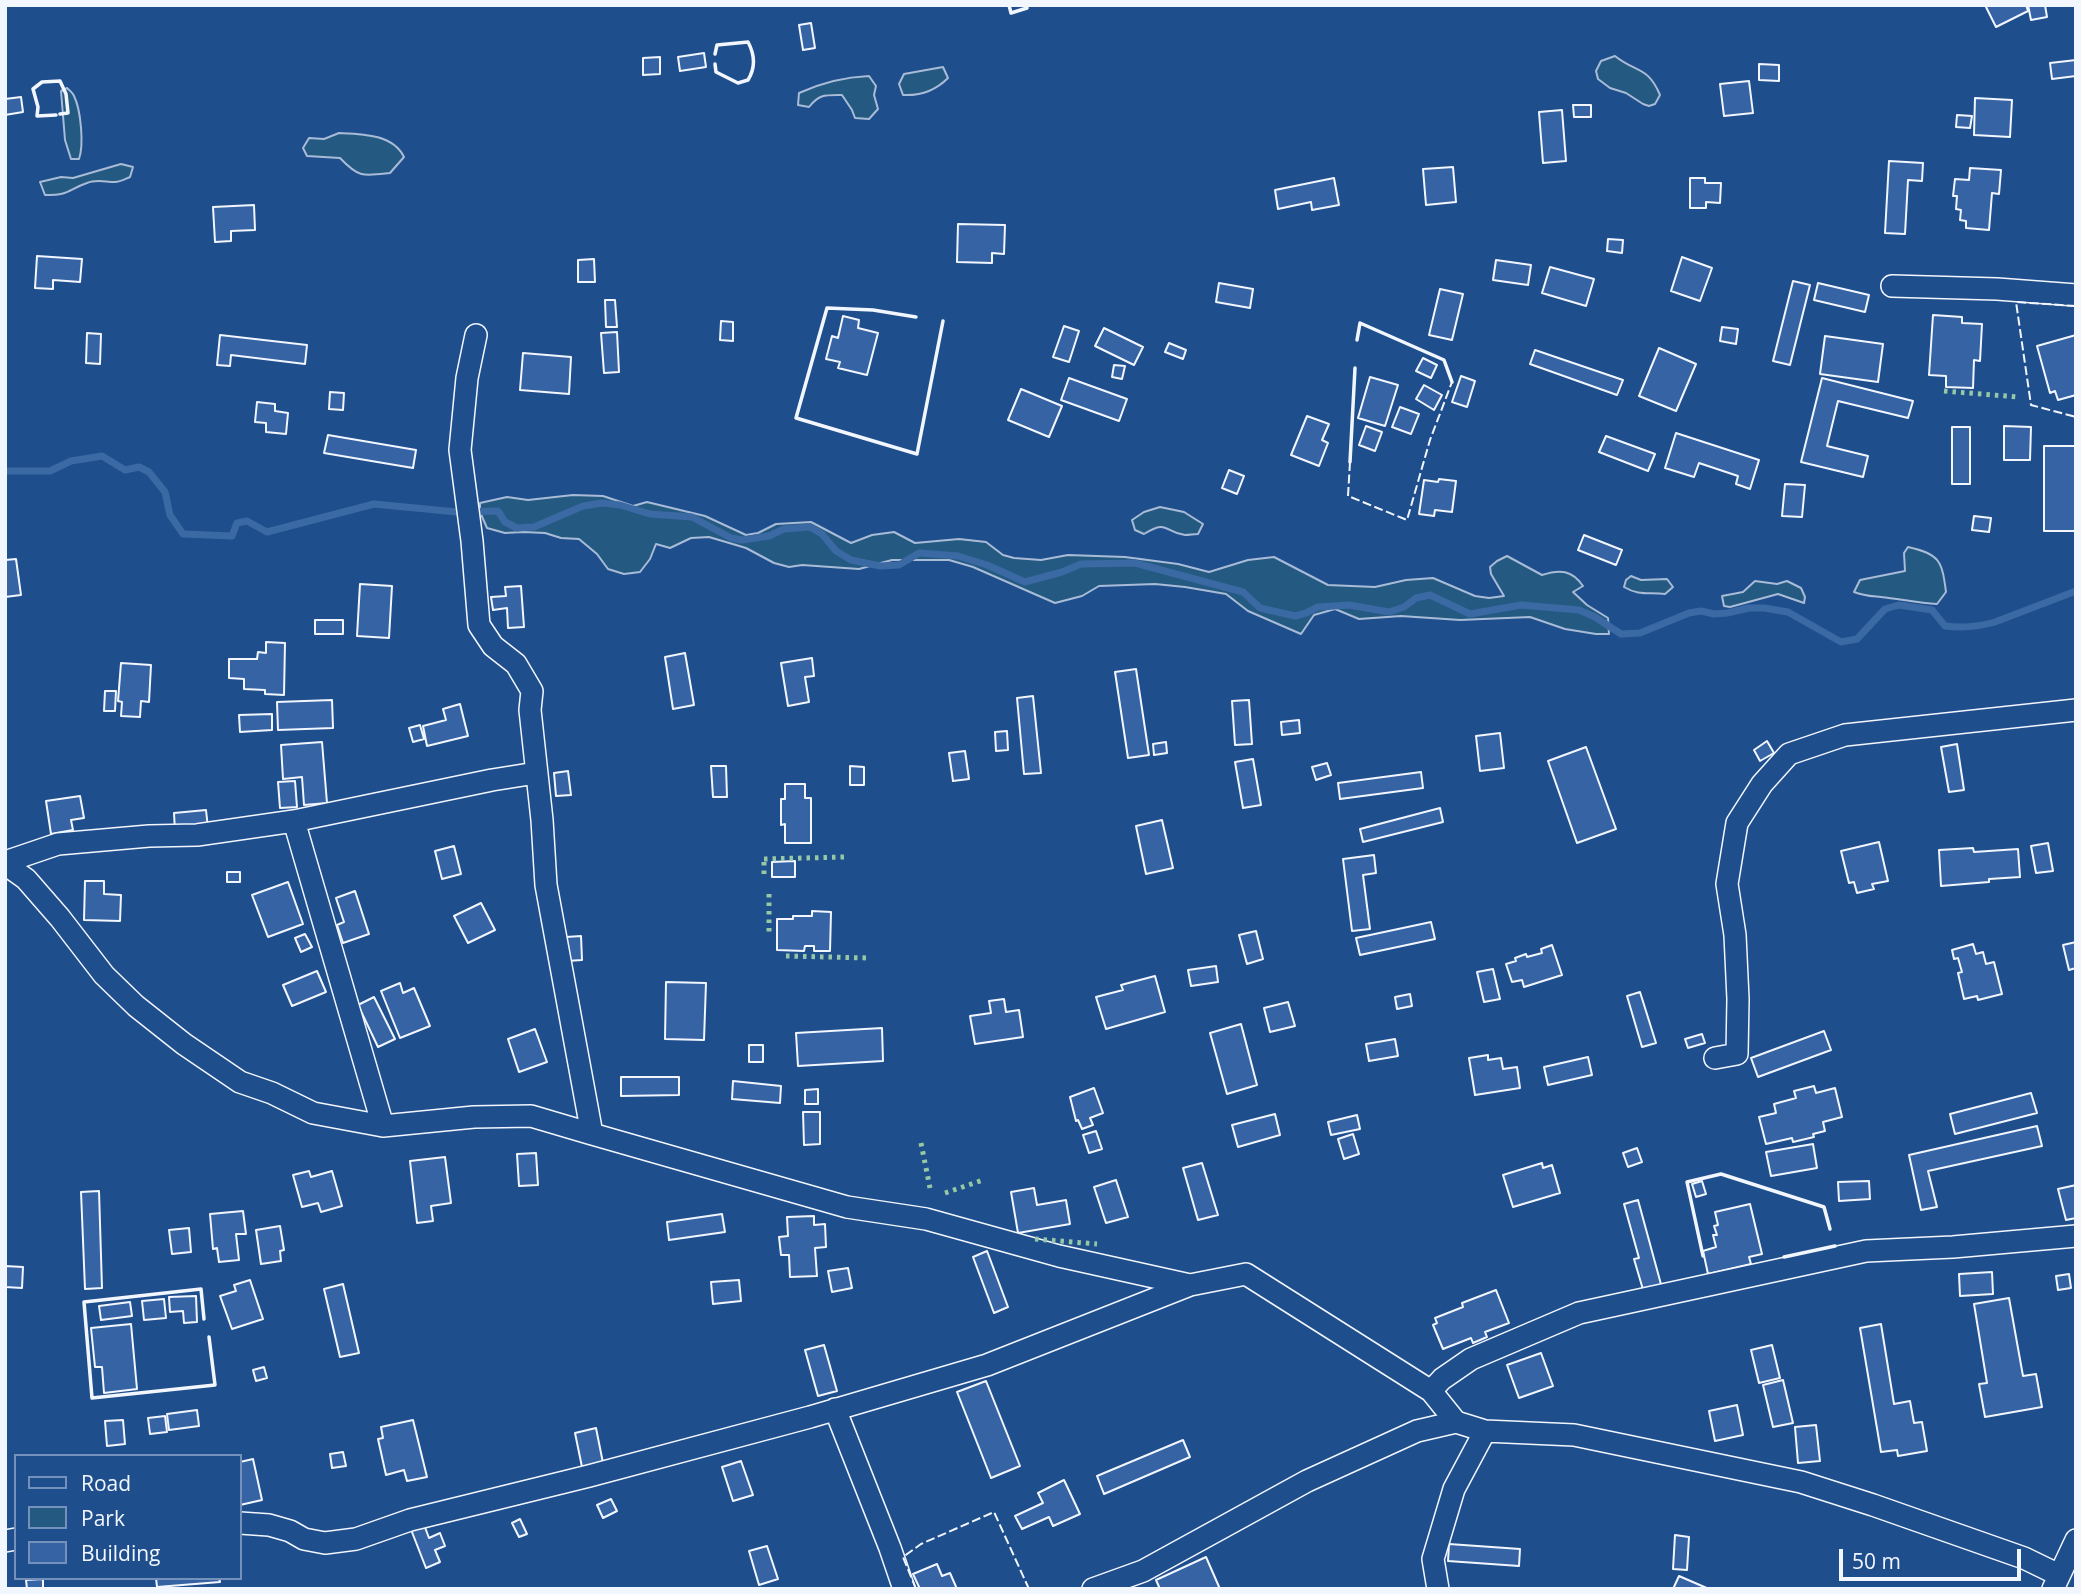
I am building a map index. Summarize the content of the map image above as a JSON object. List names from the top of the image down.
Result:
{
  "legend": ["Road", "Park", "Building"],
  "scale_bar": "50 m"
}
